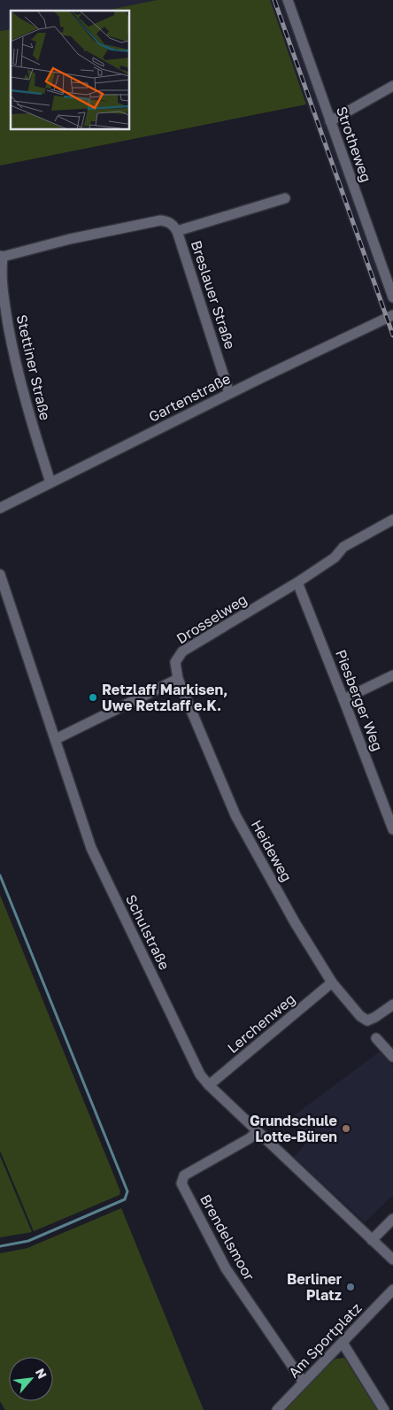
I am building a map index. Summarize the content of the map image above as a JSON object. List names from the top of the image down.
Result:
{
  "streets": {
    "street": [
      "Strotheweg",
      "Breslauer Straße",
      "Stettiner Straße",
      "Gartenstraße",
      "Drosselweg",
      "Piesberger Weg",
      "Heideweg",
      "Schulstraße",
      "Lerchenweg",
      "Brendelsmoor",
      "Am Sportplatz"
    ]
  },
  "crossings": [
    ["Breslauer Straße", "Gartenstraße"],
    ["Stettiner Straße", "Gartenstraße"],
    ["Drosselweg", "Piesberger Weg"],
    ["Drosselweg", "Heideweg"],
    ["Heideweg", "Lerchenweg"],
    ["Schulstraße", "Lerchenweg"],
    ["Schulstraße", "Brendelsmoor"],
    ["Brendelsmoor", "Am Sportplatz"]
  ],
  "places": ["Retzlaff Markisen, Uwe Retzlaff e.K.", "Grundschule Lotte-Büren", "Berliner Platz"],
  "north": "top right"
}
